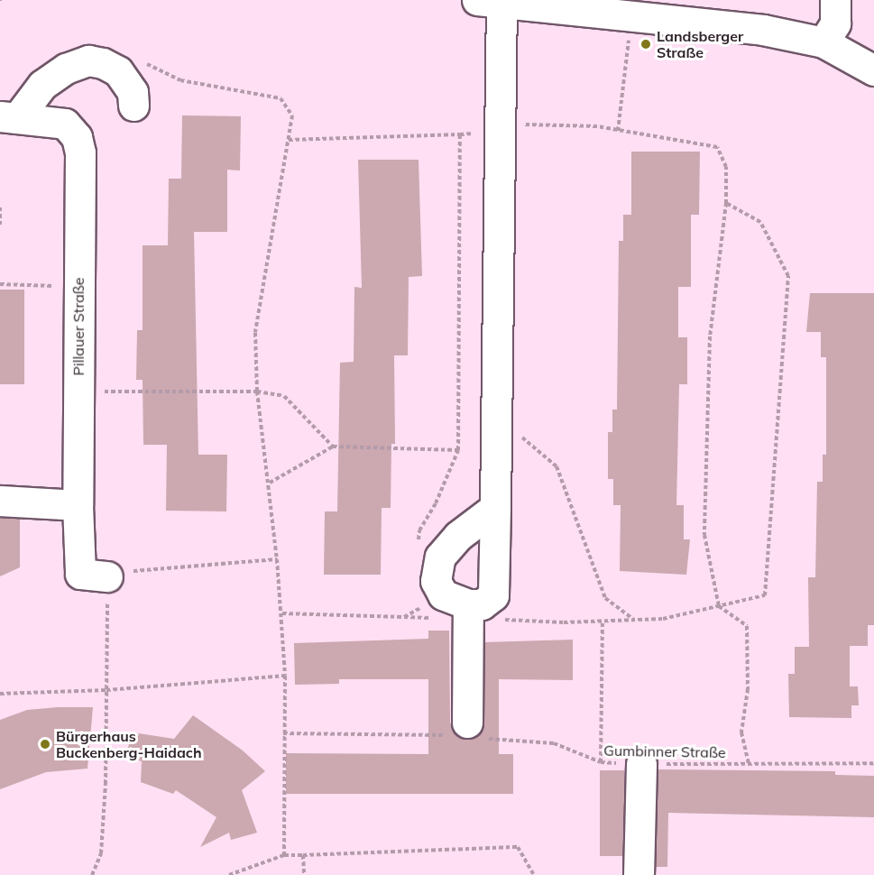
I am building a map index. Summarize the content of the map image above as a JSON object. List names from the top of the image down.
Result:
{
  "streets": {
    "street": ["Pillauer Straße"],
    "path": ["Gumbinner Straße"]
  },
  "places": ["Landsberger Straße", "Bürgerhaus Buckenberg-Haidach"]
}
